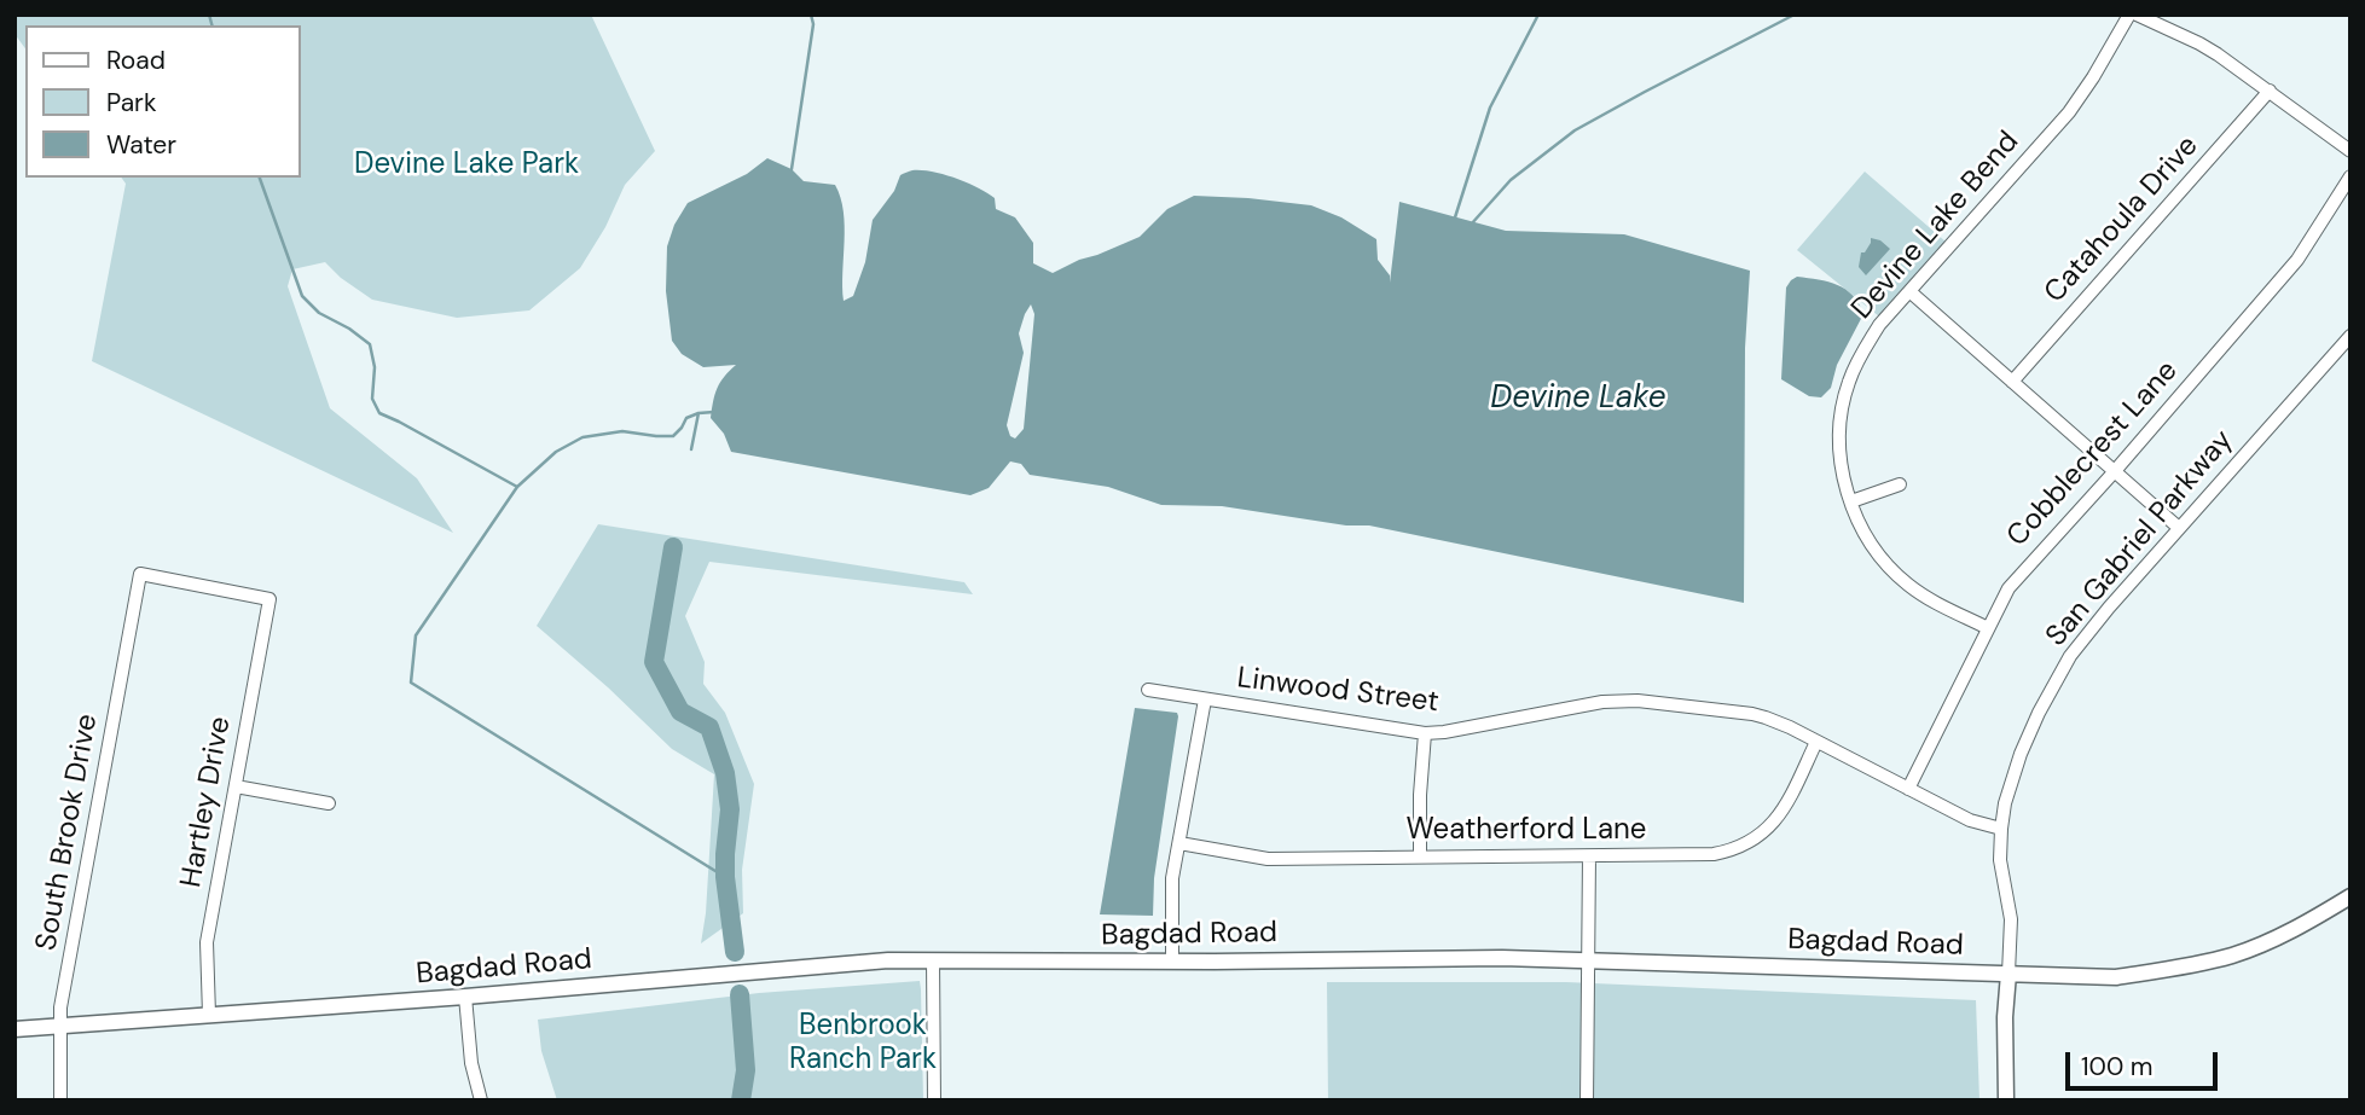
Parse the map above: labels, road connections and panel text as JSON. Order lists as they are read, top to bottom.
{
  "streets": {
    "street": [
      "Catahoula Drive",
      "Devine Lake Bend",
      "Cobblecrest Lane",
      "San Gabriel Parkway",
      "Linwood Street",
      "Hartley Drive",
      "Weatherford Lane",
      "South Brook Drive",
      "Bagdad Road"
    ]
  },
  "crossings": [
    ["Devine Lake Bend", "Cobblecrest Lane"],
    ["Cobblecrest Lane", "Linwood Street"],
    ["San Gabriel Parkway", "Linwood Street"],
    ["San Gabriel Parkway", "Bagdad Road"],
    ["Linwood Street", "Weatherford Lane"],
    ["Hartley Drive", "South Brook Drive"],
    ["Hartley Drive", "Bagdad Road"],
    ["South Brook Drive", "Bagdad Road"]
  ],
  "water": ["Devine Lake"],
  "parks": ["Devine Lake Park", "Benbrook Ranch Park"],
  "legend": ["Road", "Park", "Water"],
  "scale_bar": "100 m"
}
